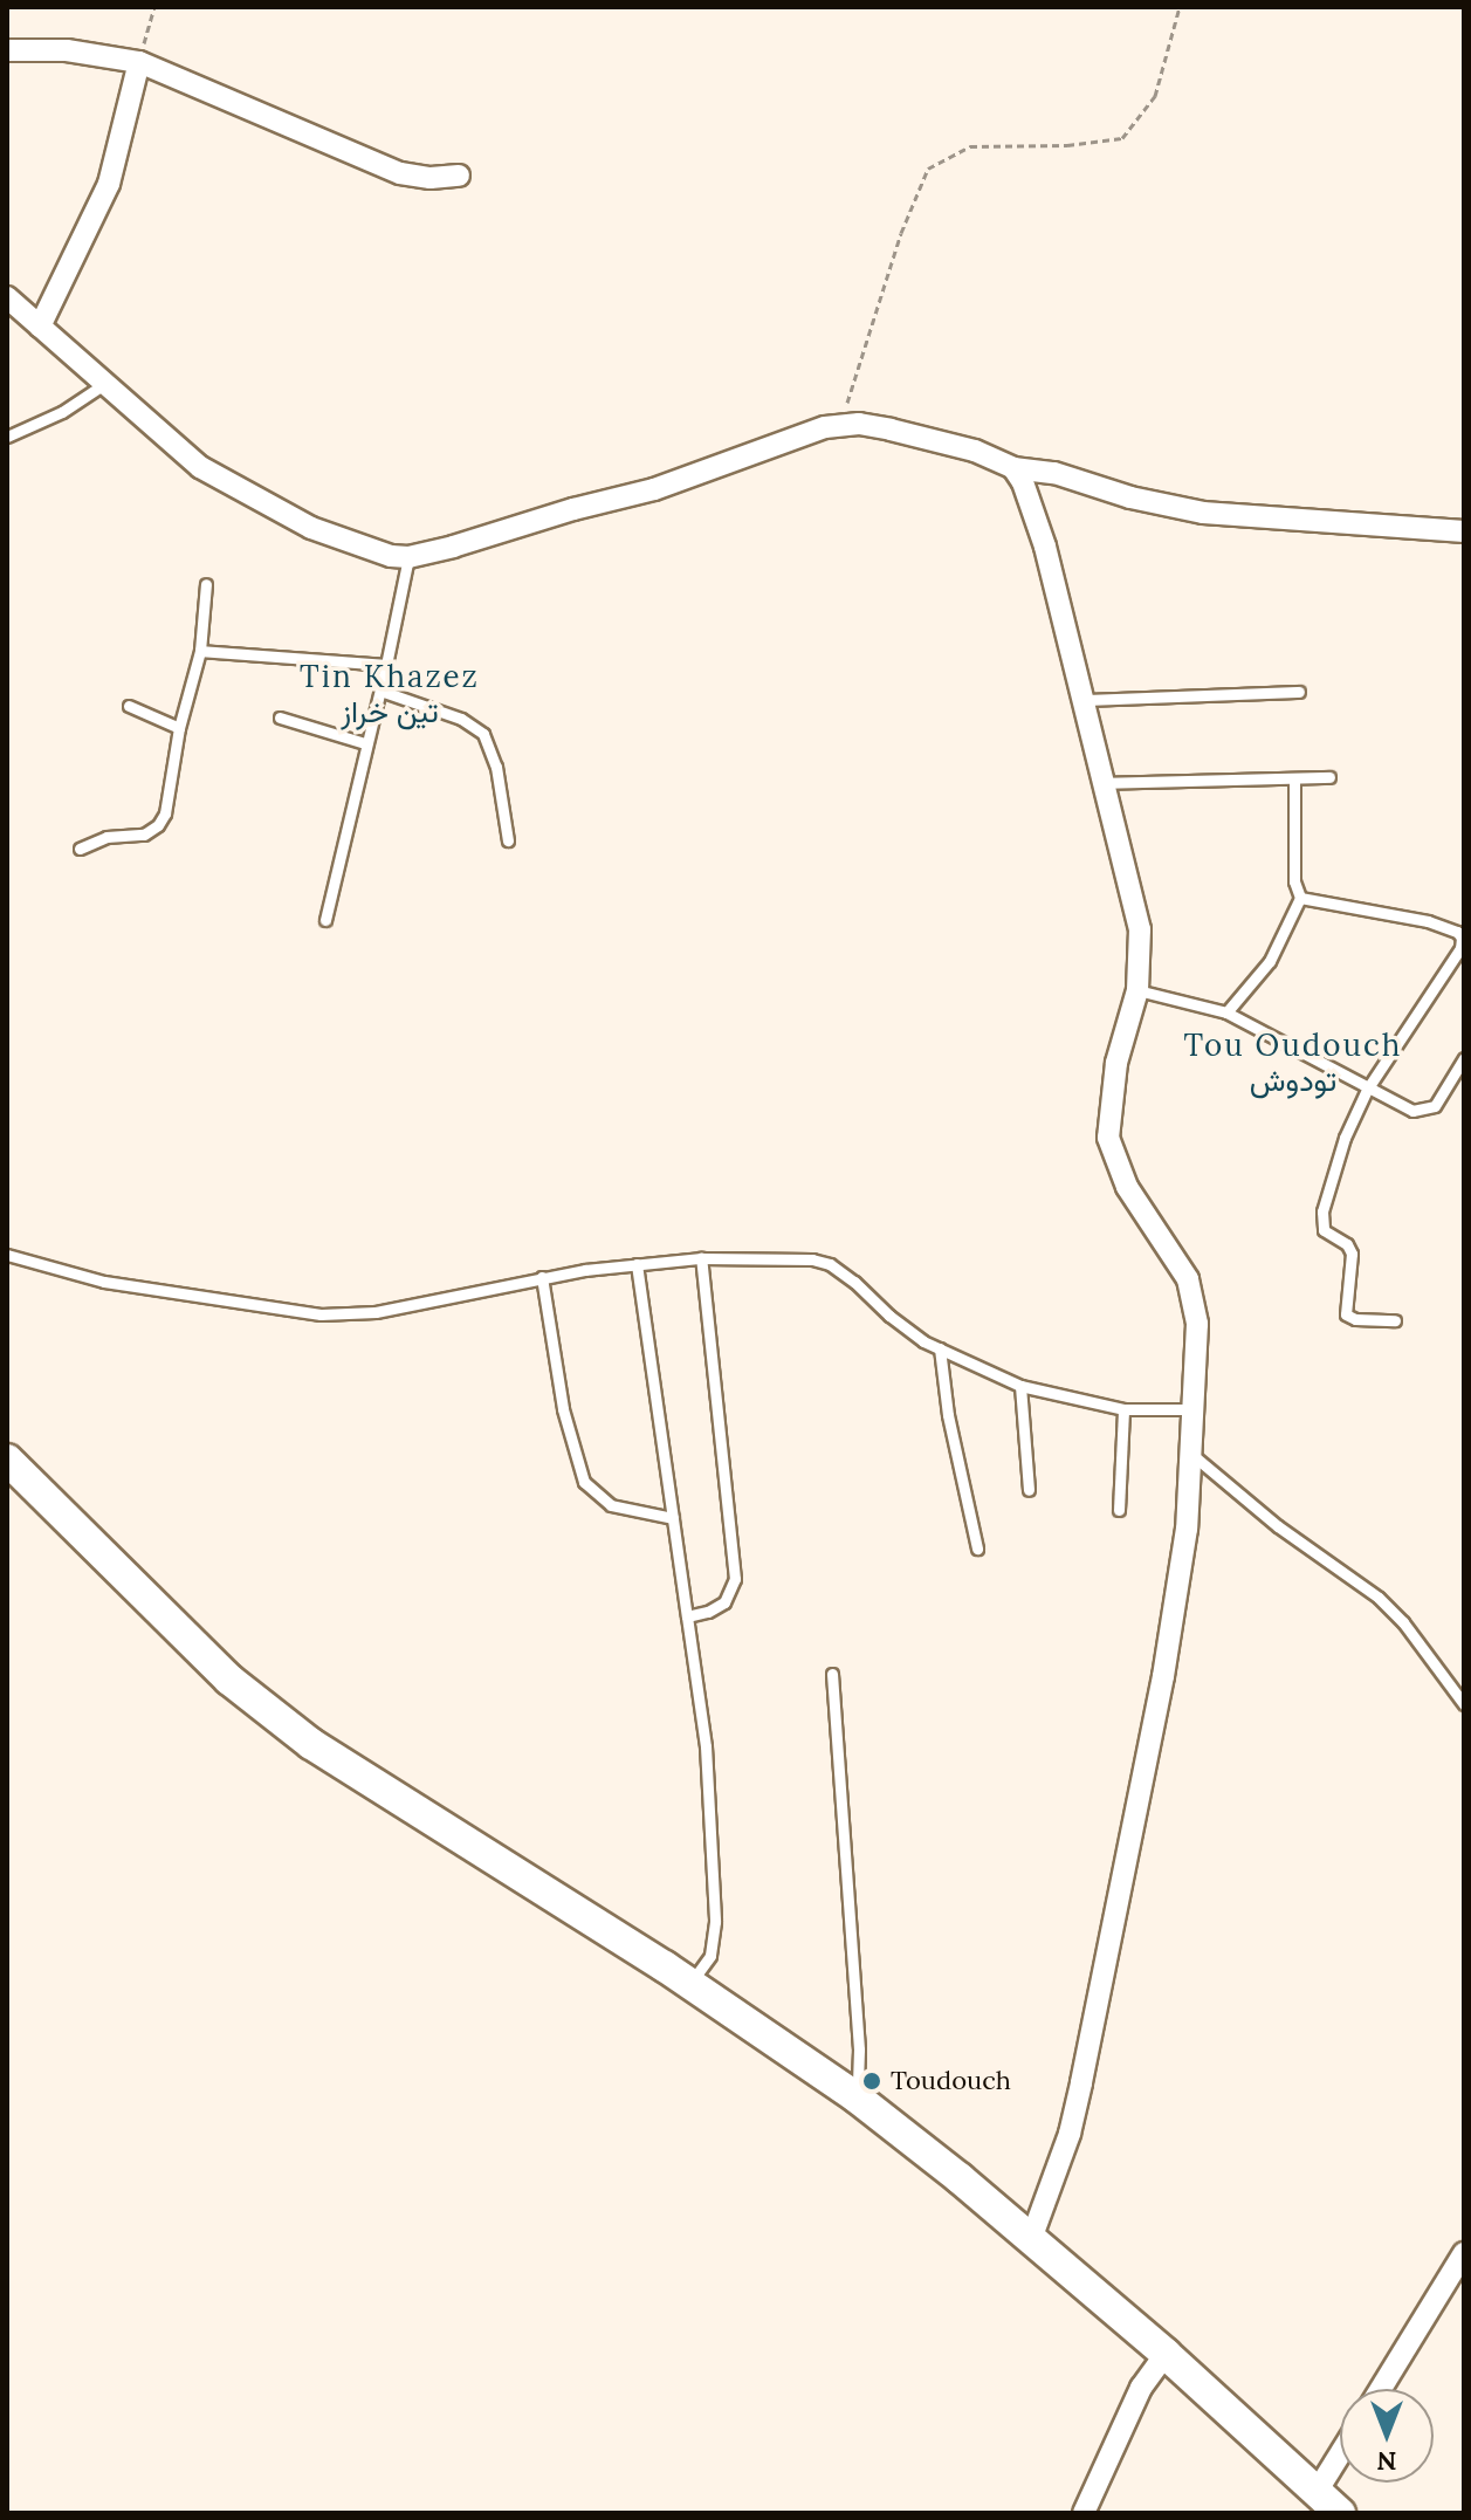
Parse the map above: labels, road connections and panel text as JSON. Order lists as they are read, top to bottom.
{
  "districts": ["Tin Khazez تين خراز", "Tou Oudouch تودوش"],
  "places": ["Toudouch"],
  "north": "bottom"
}
